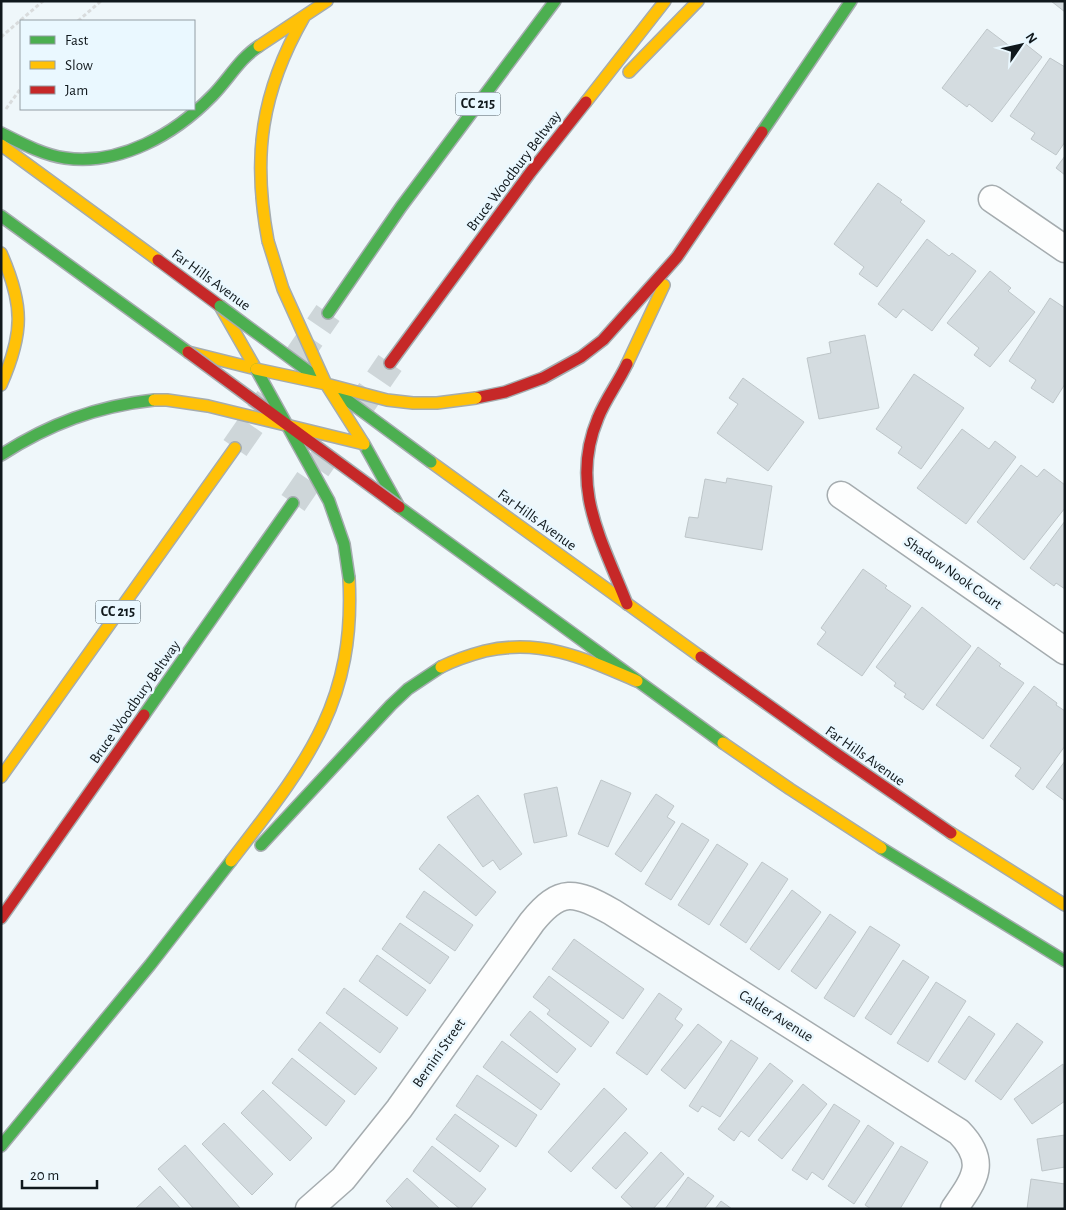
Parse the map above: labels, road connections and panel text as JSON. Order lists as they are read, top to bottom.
{
  "streets": {
    "main road": ["CC 215", "Bruce Woodbury Beltway", "Far Hills Avenue"],
    "street": ["Shadow Nook Court", "Calder Avenue", "Bernini Street"]
  },
  "crossings": [
    ["Calder Avenue", "Bernini Street"]
  ],
  "legend": ["Fast", "Slow", "Jam"],
  "scale_bar": "20 m",
  "north": "top right"
}
